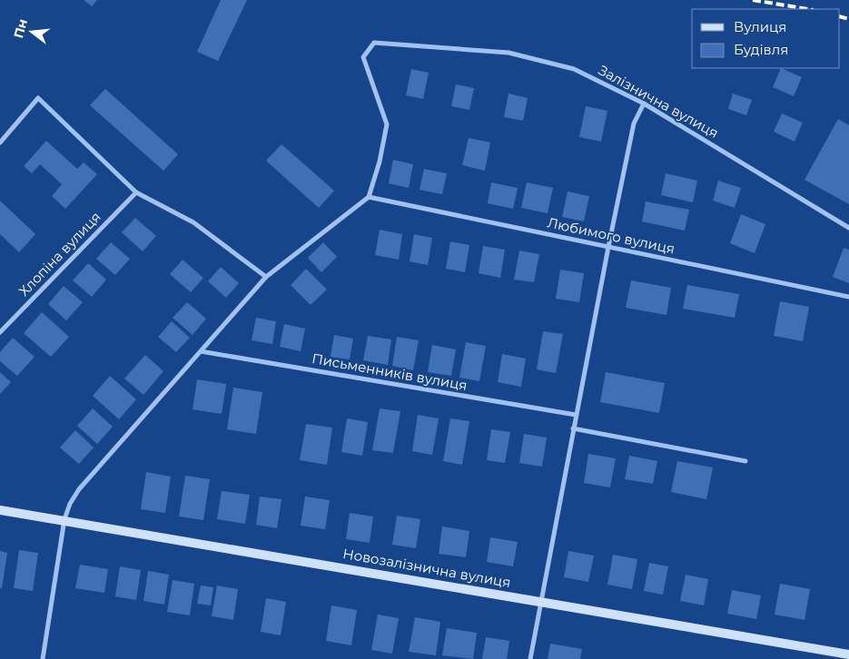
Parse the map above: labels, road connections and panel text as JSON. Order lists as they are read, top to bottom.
{
  "streets": {
    "main road": ["Новозалізнична вулиця"],
    "street": [
      "Залізнична вулиця",
      "Любимого вулиця",
      "Хлопіна вулиця",
      "Письменників вулиця"
    ]
  },
  "crossings": [
    ["Залізнична вулиця", "Любимого вулиця"]
  ],
  "legend": ["Вулиця", "Будівля"],
  "north": "left"
}
